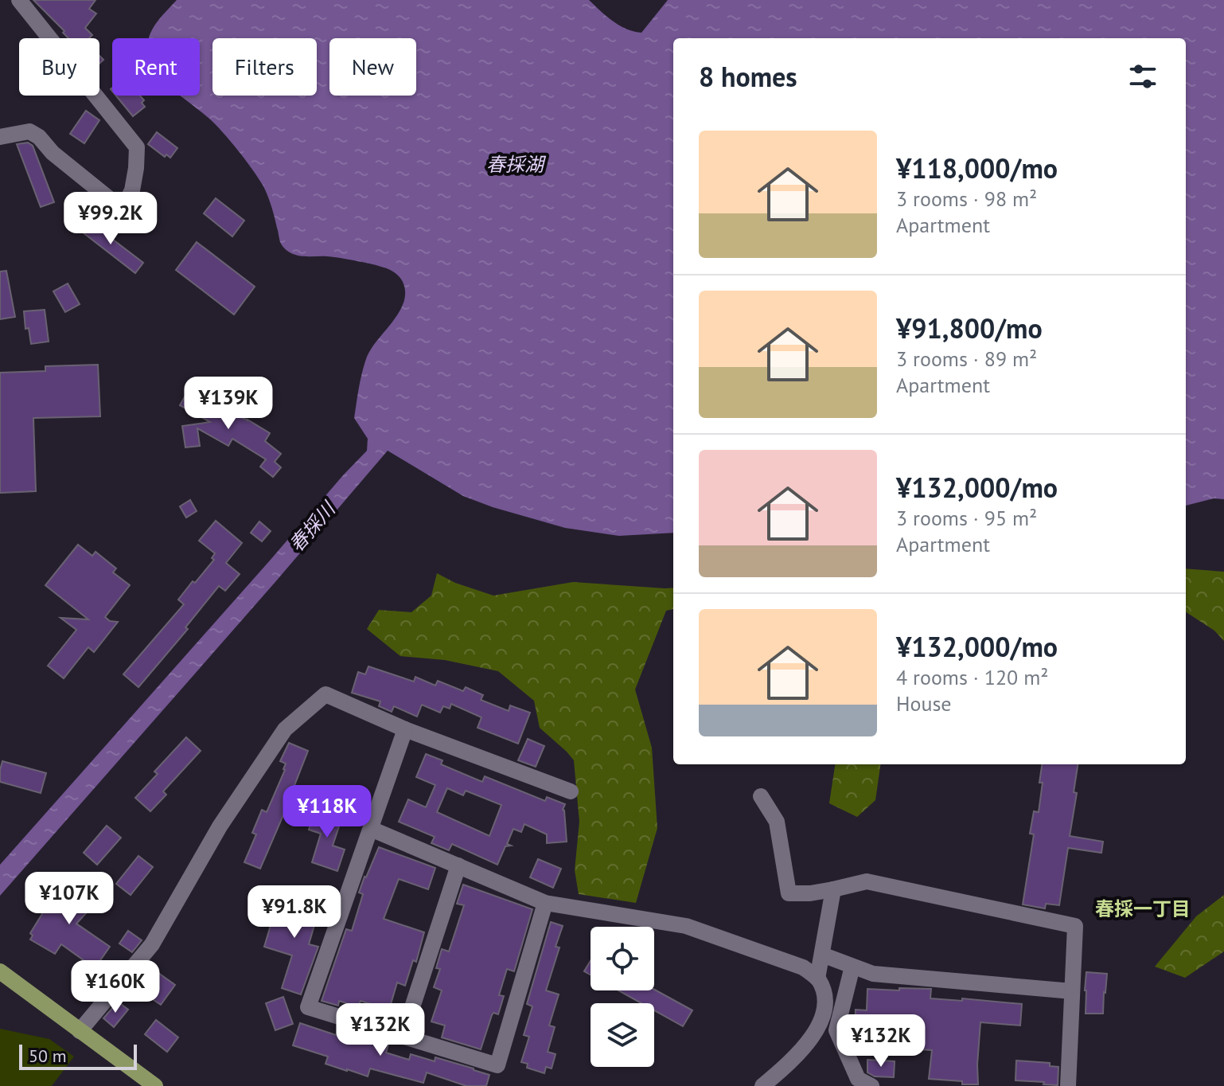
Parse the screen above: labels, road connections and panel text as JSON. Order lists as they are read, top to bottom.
{
  "districts": ["春採一丁目"],
  "water": ["春採湖", "春採川"],
  "scale_bar": "50 m",
  "page": {
    "chip": [
      "Buy",
      "Rent",
      "Filters",
      "New"
    ],
    "heading": "8 homes",
    "list": [
      {
        "name": "¥118,000/mo",
        "note": "3 rooms · 98 m² · Apartment"
      },
      {
        "name": "¥91,800/mo",
        "note": "3 rooms · 89 m² · Apartment"
      },
      {
        "name": "¥132,000/mo",
        "note": "3 rooms · 95 m² · Apartment"
      },
      {
        "name": "¥132,000/mo",
        "note": "4 rooms · 120 m² · House"
      }
    ],
    "price": [
      "¥99.2K",
      "¥139K",
      "¥118K",
      "¥107K",
      "¥91.8K",
      "¥160K",
      "¥132K",
      "¥132K"
    ],
    "scale": "50 m"
  }
}
